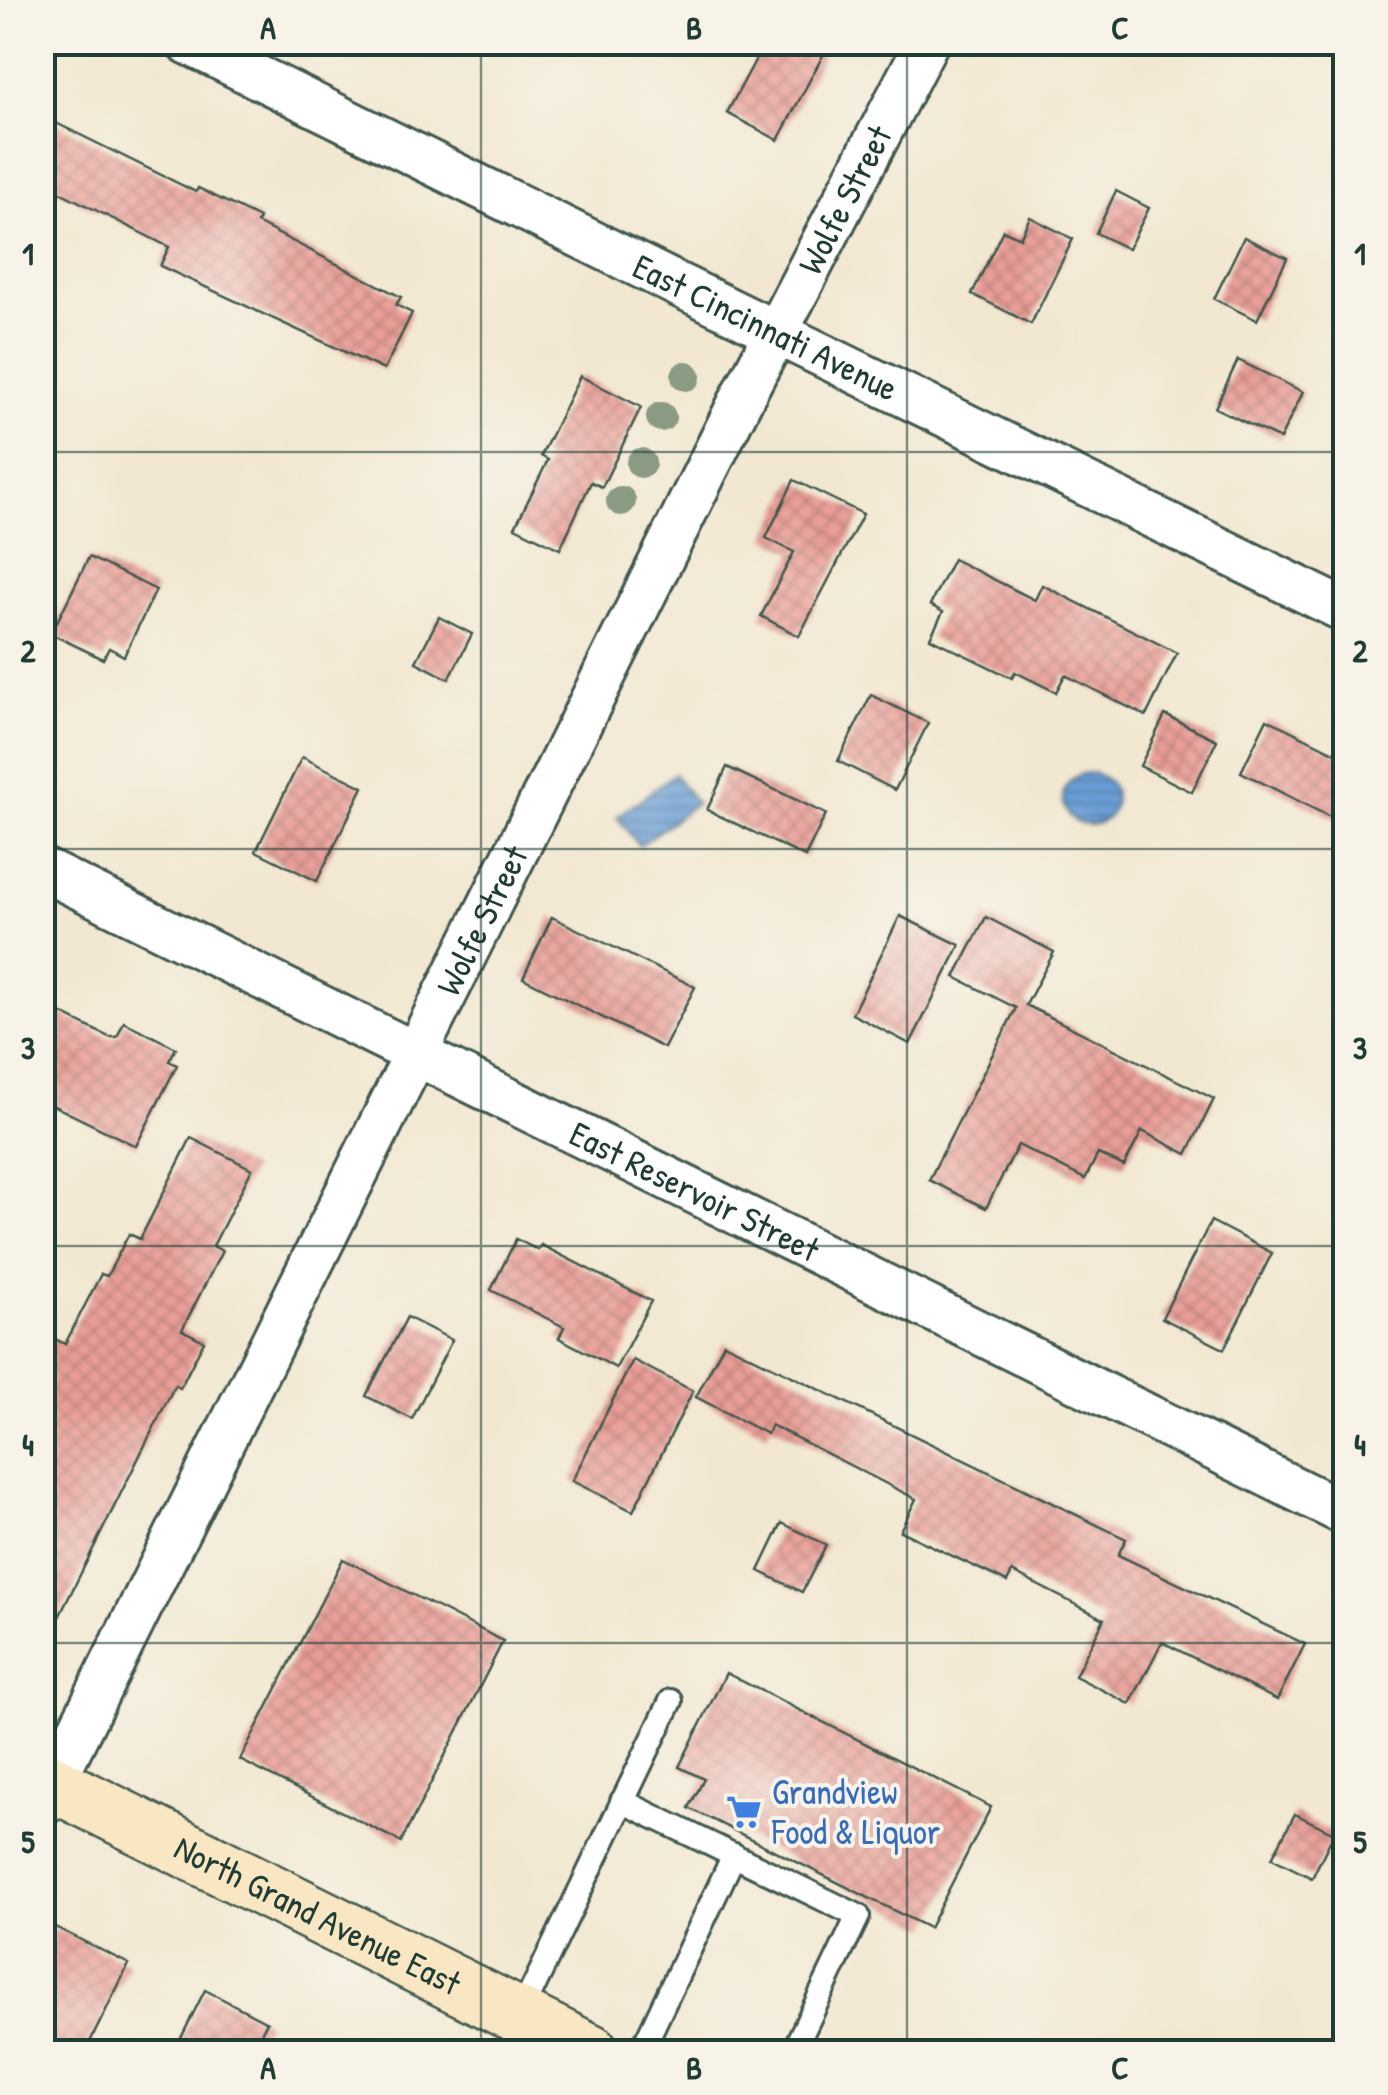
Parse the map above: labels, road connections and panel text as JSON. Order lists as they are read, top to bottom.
{
  "streets": {
    "street": [
      "Wolfe Street",
      "East Cincinnati Avenue",
      "East Reservoir Street",
      "North Grand Avenue East"
    ]
  },
  "crossings": [
    ["Wolfe Street", "East Cincinnati Avenue"],
    ["Wolfe Street", "East Reservoir Street"],
    ["Wolfe Street", "North Grand Avenue East"]
  ],
  "places": {
    "supermarket": ["Grandview Food & Liquor"]
  },
  "grid": {
    "columns": ["A", "B", "C"],
    "rows": [
      "1",
      "2",
      "3",
      "4",
      "5"
    ]
  }
}
